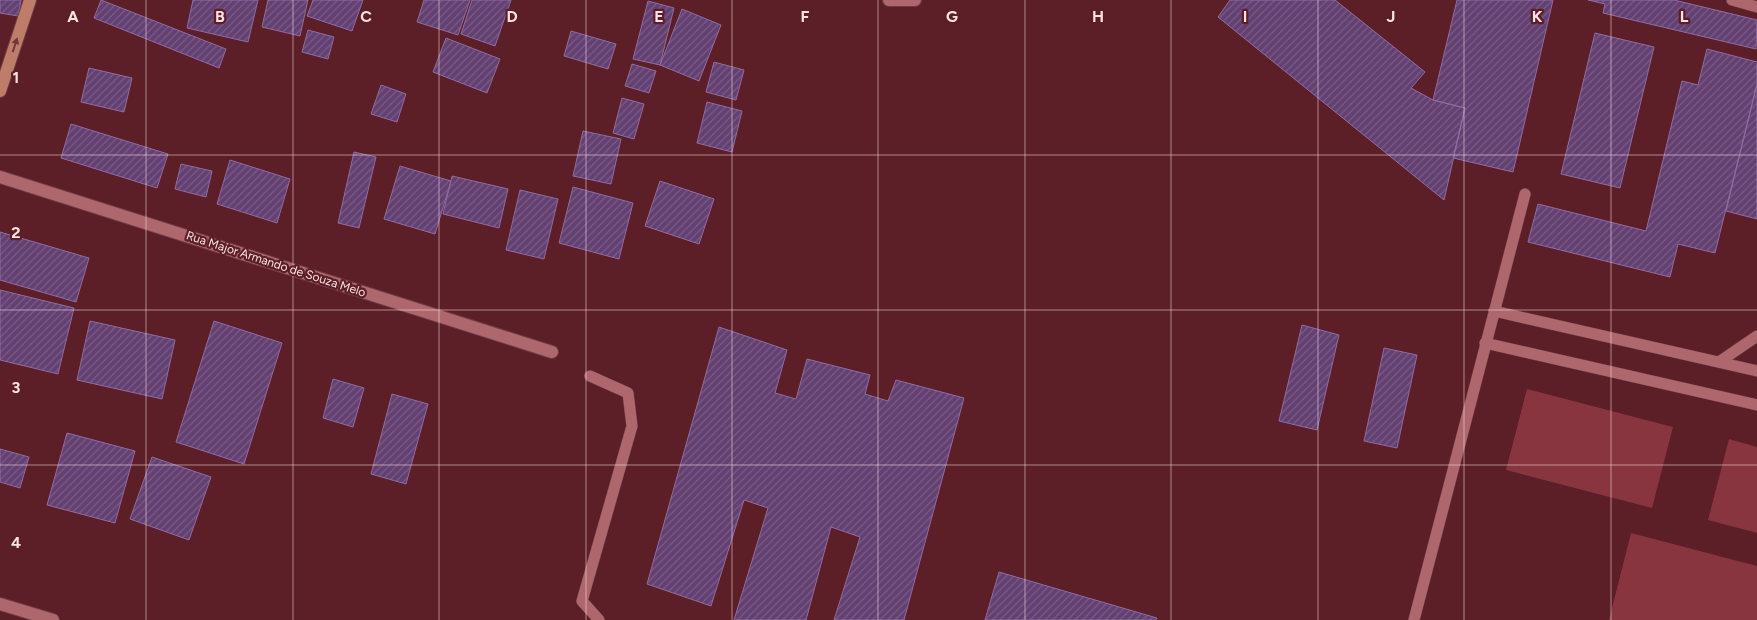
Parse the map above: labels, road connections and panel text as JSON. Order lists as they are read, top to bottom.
{
  "streets": {
    "street": ["Rua Major Armando de Souza Melo"]
  },
  "grid": {
    "columns": [
      "A",
      "B",
      "C",
      "D",
      "E",
      "F",
      "G",
      "H",
      "I",
      "J",
      "K",
      "L"
    ],
    "rows": [
      "1",
      "2",
      "3",
      "4"
    ]
  }
}
